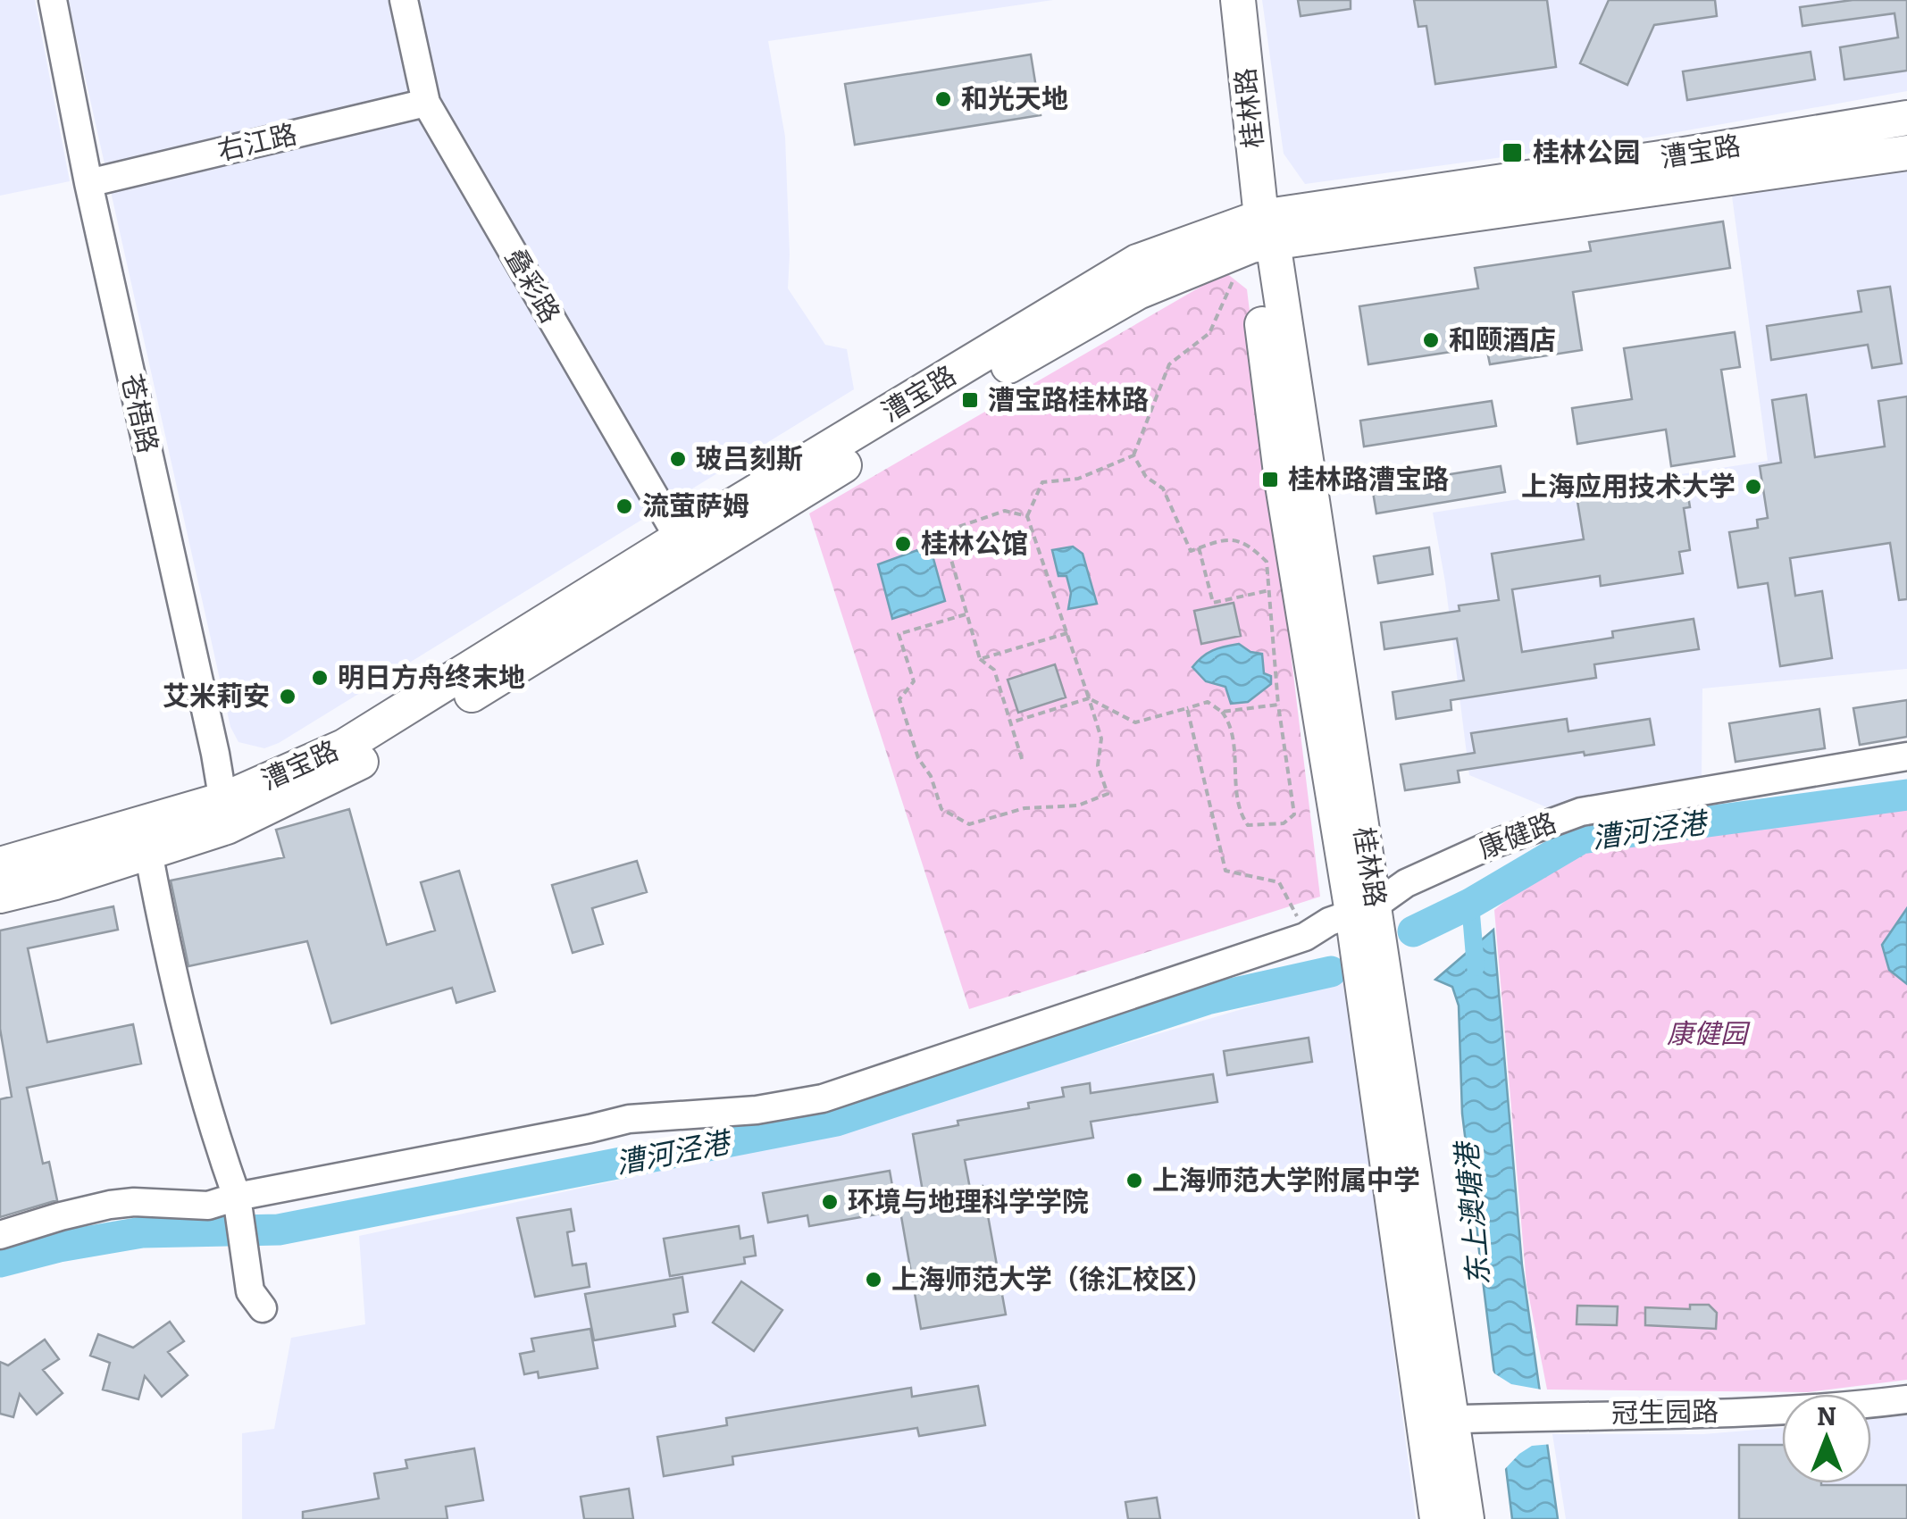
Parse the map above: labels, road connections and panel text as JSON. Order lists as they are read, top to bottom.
{
  "streets": {
    "main road": ["桂林路", "漕宝路"],
    "street": [
      "右江路",
      "叠彩路",
      "苍梧路",
      "康健路",
      "冠生园路"
    ]
  },
  "crossings": [
    ["桂林路", "漕宝路"],
    ["桂林路", "康健路"],
    ["桂林路", "冠生园路"],
    ["右江路", "叠彩路"],
    ["右江路", "苍梧路"],
    ["漕宝路", "叠彩路"],
    ["漕宝路", "苍梧路"]
  ],
  "water": ["漕河泾港", "东上澳塘港"],
  "parks": ["康健园"],
  "places": {
    "other": [
      "和光天地",
      "和颐酒店",
      "玻吕刻斯",
      "上海应用技术大学",
      "流萤萨姆",
      "桂林公馆",
      "明日方舟终末地",
      "艾米莉安",
      "上海师范大学附属中学",
      "环境与地理科学学院",
      "上海师范大学（徐汇校区）"
    ],
    "transit": ["桂林公园", "漕宝路桂林路", "桂林路漕宝路"]
  },
  "north": "top"
}
